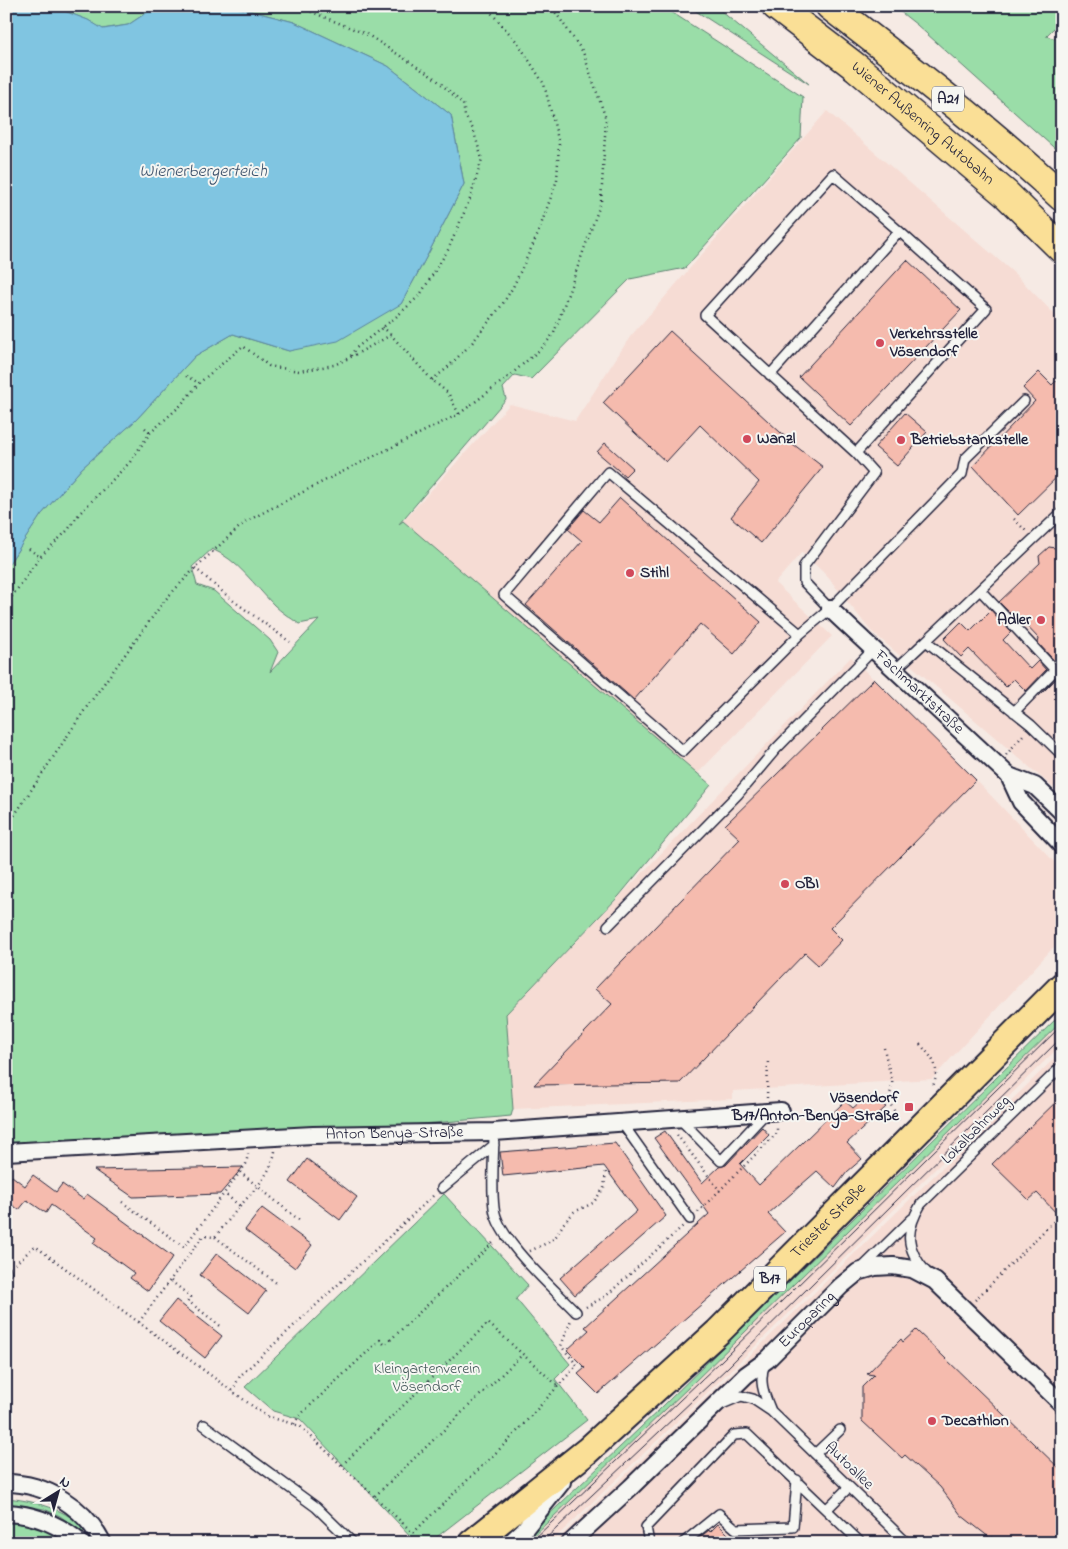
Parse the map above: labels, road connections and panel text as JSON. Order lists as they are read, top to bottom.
{
  "streets": {
    "highway": ["A21", "Wiener Außenring Autobahn"],
    "main road": ["Triester Straße", "B17"],
    "street": ["Fachmarktstraße", "Anton Benya-Straße", "Europaring"],
    "lane": ["Lokalbahnweg", "Autoallee"]
  },
  "crossings": [
    ["Europaring", "Autoallee"]
  ],
  "water": ["Wienerbergerteich"],
  "parks": ["Kleingartenverein Vösendorf"],
  "places": {
    "other": [
      "Verkehrsstelle Vösendorf",
      "Wanzl",
      "Betriebstankstelle",
      "Stihl",
      "Adler",
      "OBI",
      "Decathlon"
    ],
    "transit": ["Vösendorf B17/Anton-Benya-Straße"]
  },
  "north": "top right"
}
